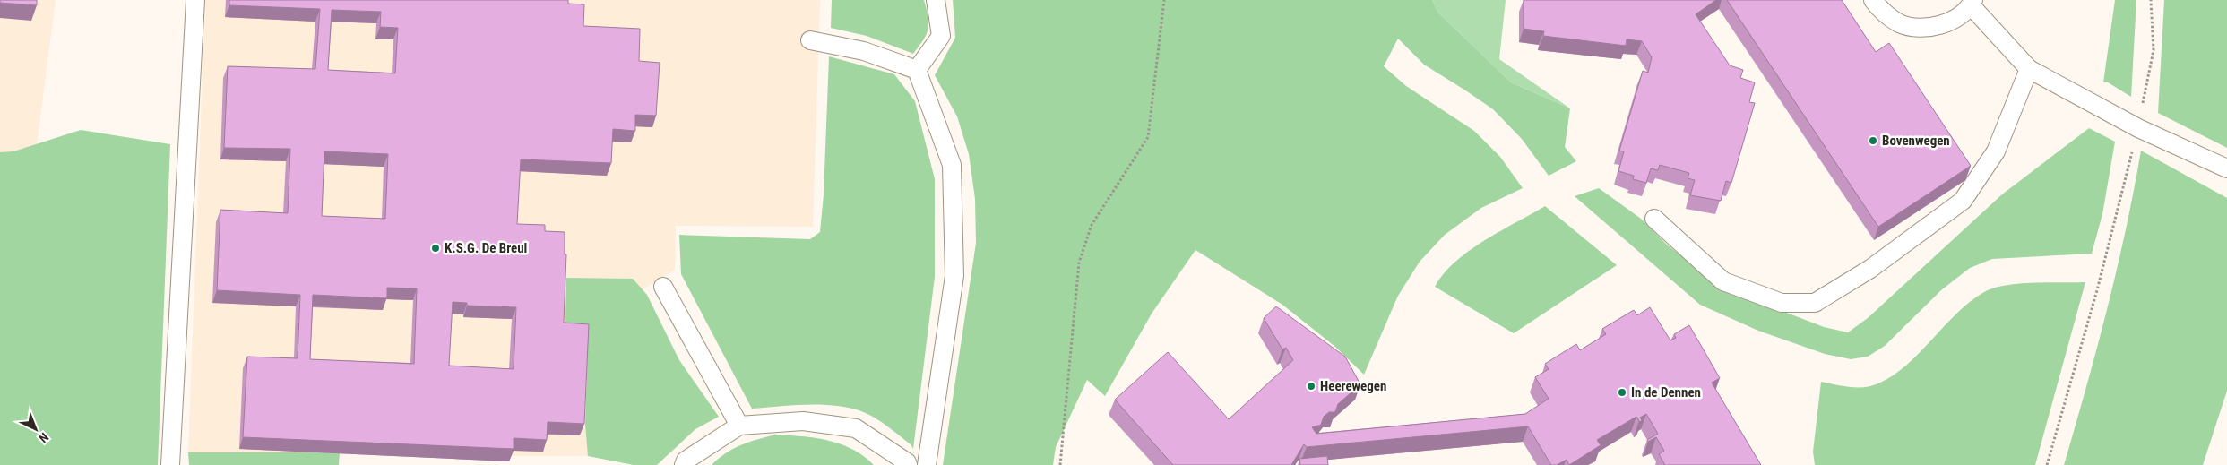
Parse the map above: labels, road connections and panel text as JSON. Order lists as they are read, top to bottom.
{
  "places": [
    "Bovenwegen",
    "K.S.G. De Breul",
    "Heerewegen",
    "In de Dennen"
  ],
  "north": "bottom right"
}
